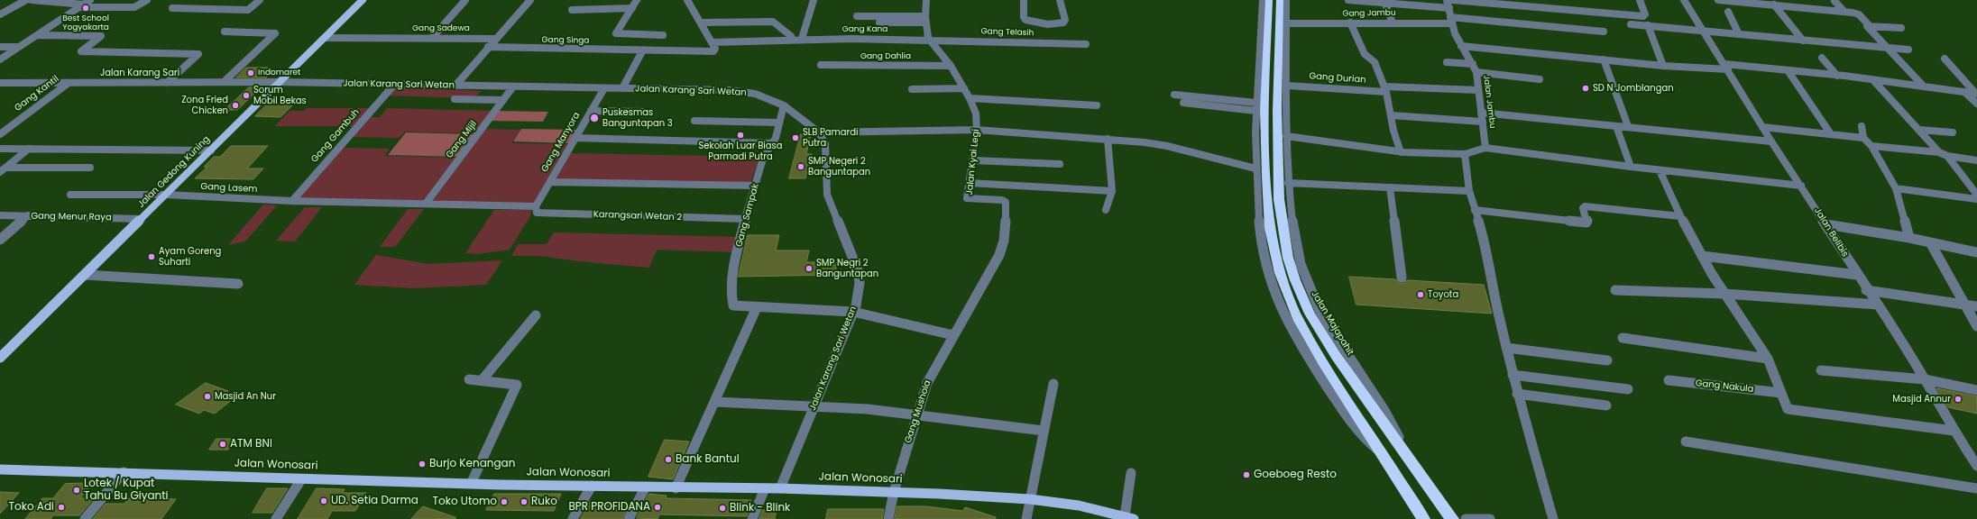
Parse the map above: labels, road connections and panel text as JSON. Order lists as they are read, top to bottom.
{
  "streets": {
    "highway": ["Jalan Majapahit"],
    "main road": ["Jalan Gedong Kuning", "Jalan Wonosari"],
    "street": [
      "Gang Jambu",
      "Gang Sadewa",
      "Gang Kana",
      "Gang Telasih",
      "Gang Singa",
      "Gang Dahlia",
      "Jalan Karang Sari",
      "Gang Durian",
      "Jalan Karang Sari Wetan",
      "Gang Kantil",
      "Jalan Jambu",
      "Gang Gambuh",
      "Gang Mijil",
      "Gang Manyora",
      "Jalan Kyai Legi",
      "Gang Lasem",
      "Gang Sampak",
      "Karangsari Wetan 2",
      "Gang Menur Raya",
      "Jalan Belibis",
      "Gang Nakula",
      "Gang Mushola"
    ]
  },
  "crossings": [
    ["Gang Jambu", "Jalan Jambu"],
    ["Gang Sadewa", "Jalan Gedong Kuning"],
    ["Gang Kana", "Gang Telasih"],
    ["Gang Kana", "Gang Singa"],
    ["Gang Kana", "Jalan Kyai Legi"],
    ["Gang Telasih", "Jalan Kyai Legi"],
    ["Gang Dahlia", "Jalan Kyai Legi"],
    ["Jalan Karang Sari", "Jalan Karang Sari Wetan"],
    ["Jalan Karang Sari", "Gang Kantil"],
    ["Jalan Karang Sari", "Jalan Gedong Kuning"],
    ["Gang Durian", "Jalan Jambu"],
    ["Jalan Karang Sari Wetan", "Gang Gambuh"],
    ["Jalan Karang Sari Wetan", "Gang Mijil"],
    ["Jalan Karang Sari Wetan", "Gang Manyora"],
    ["Jalan Karang Sari Wetan", "Jalan Gedong Kuning"],
    ["Jalan Karang Sari Wetan", "Gang Sampak"],
    ["Jalan Karang Sari Wetan", "Jalan Wonosari"],
    ["Gang Gambuh", "Gang Lasem"],
    ["Gang Mijil", "Gang Lasem"],
    ["Gang Manyora", "Gang Lasem"],
    ["Gang Manyora", "Karangsari Wetan 2"],
    ["Jalan Kyai Legi", "Gang Sampak"],
    ["Jalan Kyai Legi", "Gang Mushola"],
    ["Jalan Gedong Kuning", "Gang Lasem"],
    ["Jalan Gedong Kuning", "Gang Menur Raya"],
    ["Gang Lasem", "Karangsari Wetan 2"],
    ["Gang Sampak", "Karangsari Wetan 2"],
    ["Gang Sampak", "Gang Mushola"],
    ["Gang Mushola", "Jalan Wonosari"]
  ],
  "places": [
    "Best School Yogyakarta",
    "Indomaret",
    "SD N Jomblangan",
    "Sorum Mobil Bekas",
    "Zona Fried Chicken",
    "Puskesmas Banguntapan 3",
    "Sekolah Luar Biasa Parmadi Putra",
    "SLB Pamardi Putra",
    "SMP Negeri 2 Banguntapan",
    "Ayam Goreng Suharti",
    "SMP Negri 2 Banguntapan",
    "Toyota",
    "Masjid An Nur",
    "Masjid Annur",
    "ATM BNI",
    "Bank Bantul",
    "Burjo Kenangan",
    "Goeboeg Resto",
    "Lotek / Kupat Tahu Bu Giyanti",
    "UD. Setia Darma",
    "Toko Utomo",
    "Ruko",
    "Toko Adi",
    "BPR PROFIDANA",
    "Blink - Blink"
  ]
}
